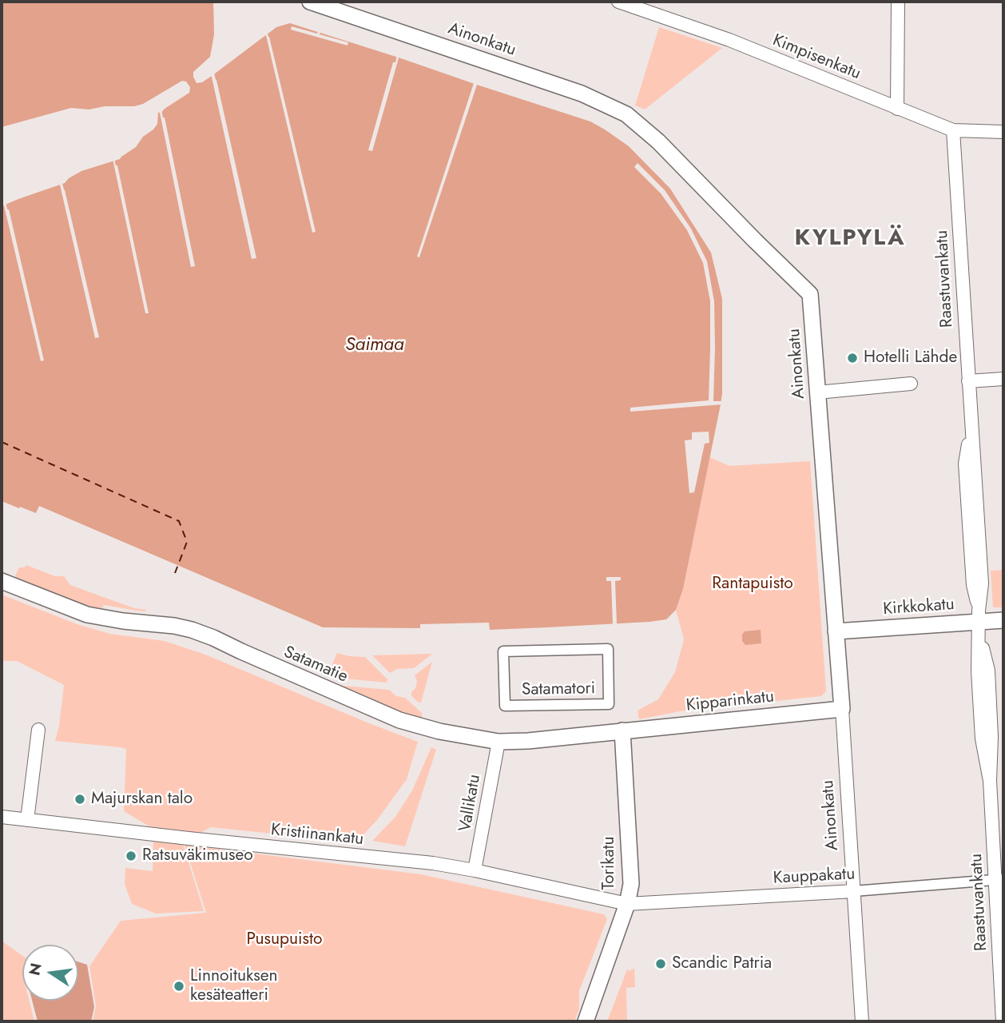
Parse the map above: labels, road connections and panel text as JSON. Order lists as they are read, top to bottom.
{
  "streets": {
    "street": [
      "Ainonkatu",
      "Kimpisenkatu",
      "Raastuvankatu",
      "Kirkkokatu",
      "Satamatie",
      "Satamatori",
      "Kipparinkatu",
      "Vallikatu",
      "Kristiinankatu",
      "Torikatu",
      "Kauppakatu"
    ]
  },
  "crossings": [
    ["Ainonkatu", "Kirkkokatu"],
    ["Ainonkatu", "Kipparinkatu"],
    ["Ainonkatu", "Kauppakatu"],
    ["Kimpisenkatu", "Raastuvankatu"],
    ["Raastuvankatu", "Kirkkokatu"],
    ["Raastuvankatu", "Kauppakatu"],
    ["Satamatie", "Kipparinkatu"],
    ["Satamatie", "Vallikatu"],
    ["Satamatie", "Torikatu"],
    ["Kipparinkatu", "Torikatu"],
    ["Vallikatu", "Kristiinankatu"],
    ["Kristiinankatu", "Torikatu"],
    ["Kristiinankatu", "Kauppakatu"],
    ["Torikatu", "Kauppakatu"]
  ],
  "districts": ["KYLPYLÄ"],
  "water": ["Saimaa"],
  "parks": ["Rantapuisto", "Pusupuisto"],
  "places": [
    "Hotelli Lähde",
    "Majurskan talo",
    "Ratsuväkimuseo",
    "Scandic Patria",
    "Linnoituksen kesäteatteri"
  ],
  "north": "left"
}
